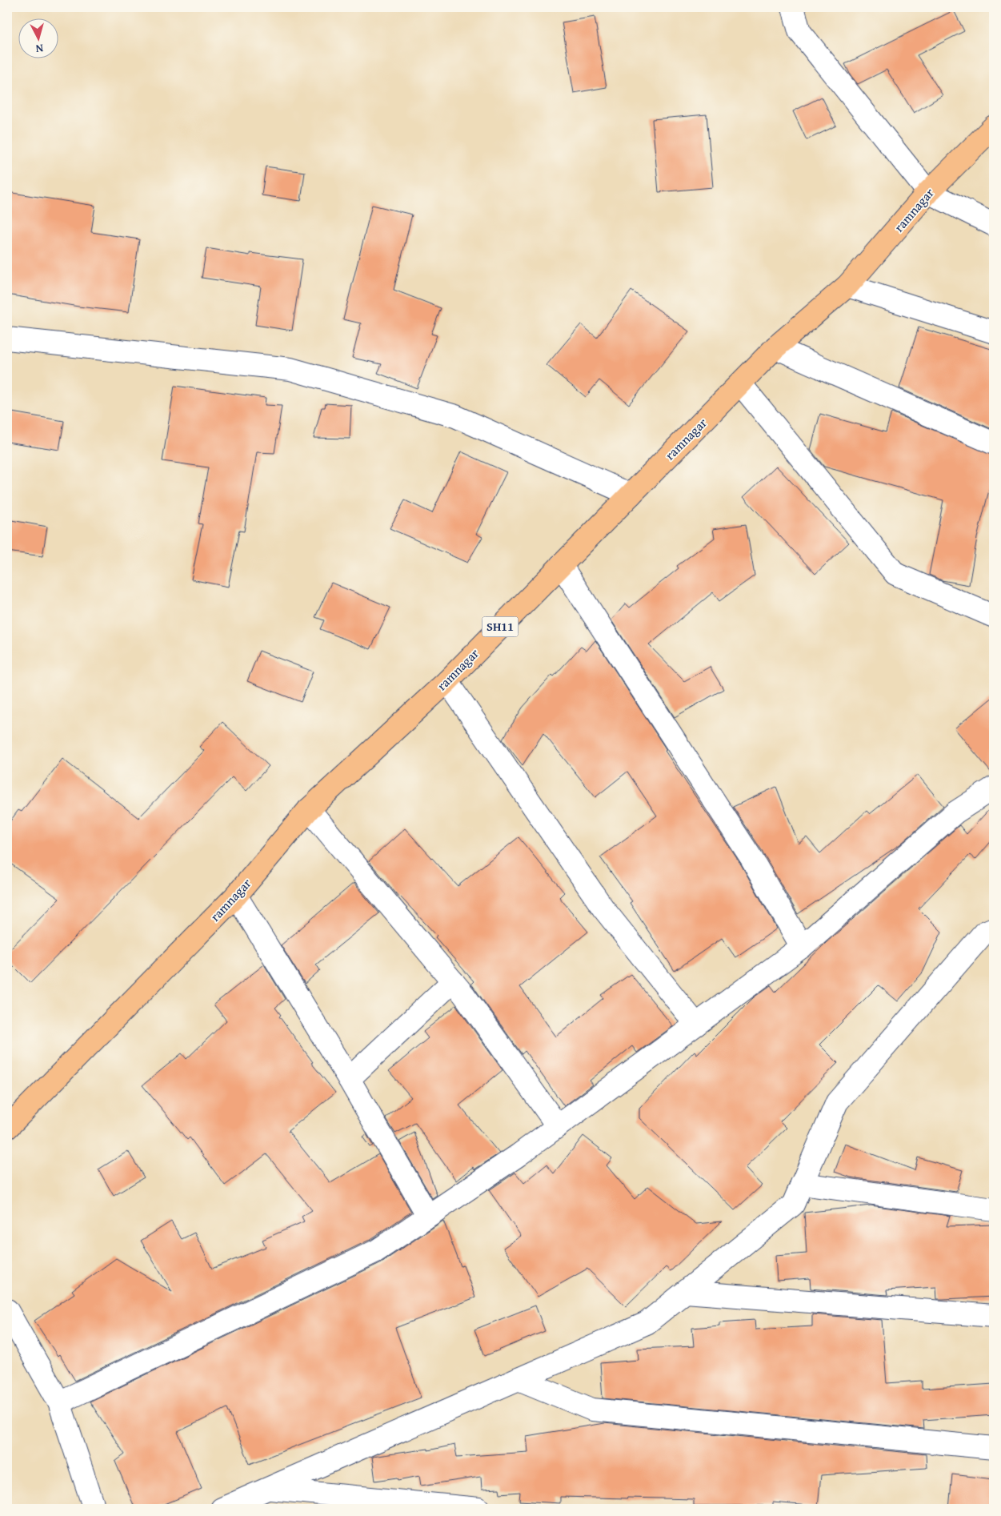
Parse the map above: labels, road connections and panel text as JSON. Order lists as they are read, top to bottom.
{
  "streets": {
    "main road": ["ramnagar", "SH11"]
  },
  "north": "bottom"
}
